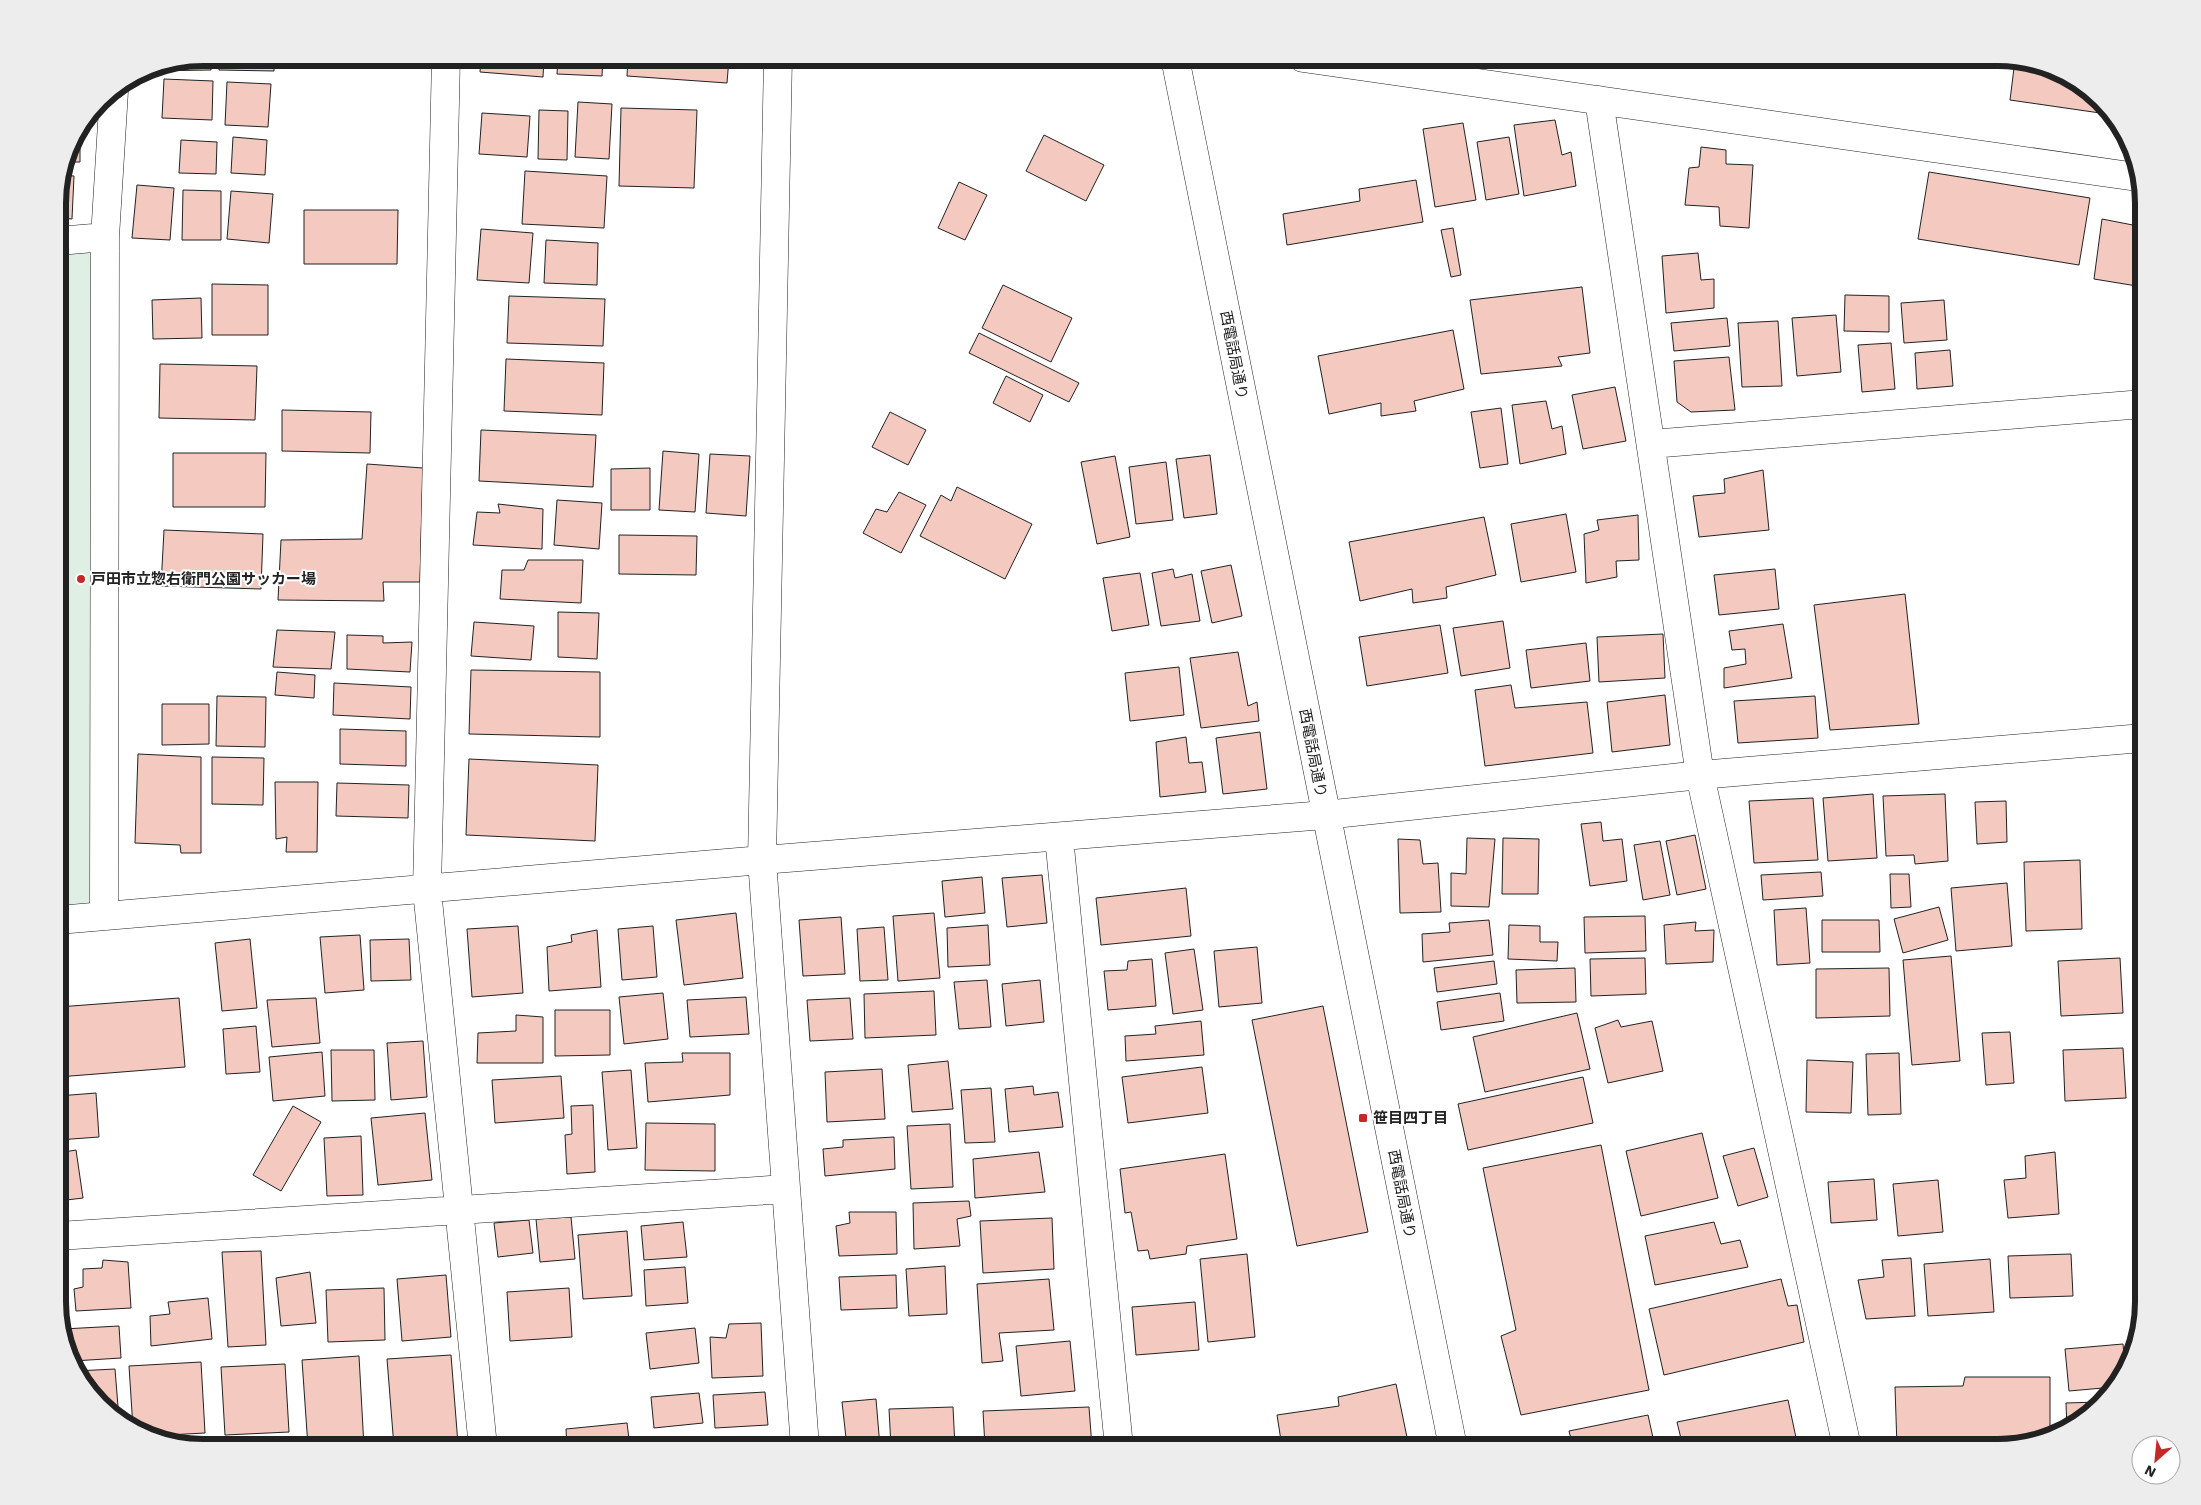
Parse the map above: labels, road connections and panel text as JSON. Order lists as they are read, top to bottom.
{
  "streets": {
    "street": ["西電話局通り"]
  },
  "places": {
    "other": ["戸田市立惣右衛門公園サッカー場"],
    "transit": ["笹目四丁目"]
  },
  "north": "bottom left"
}
